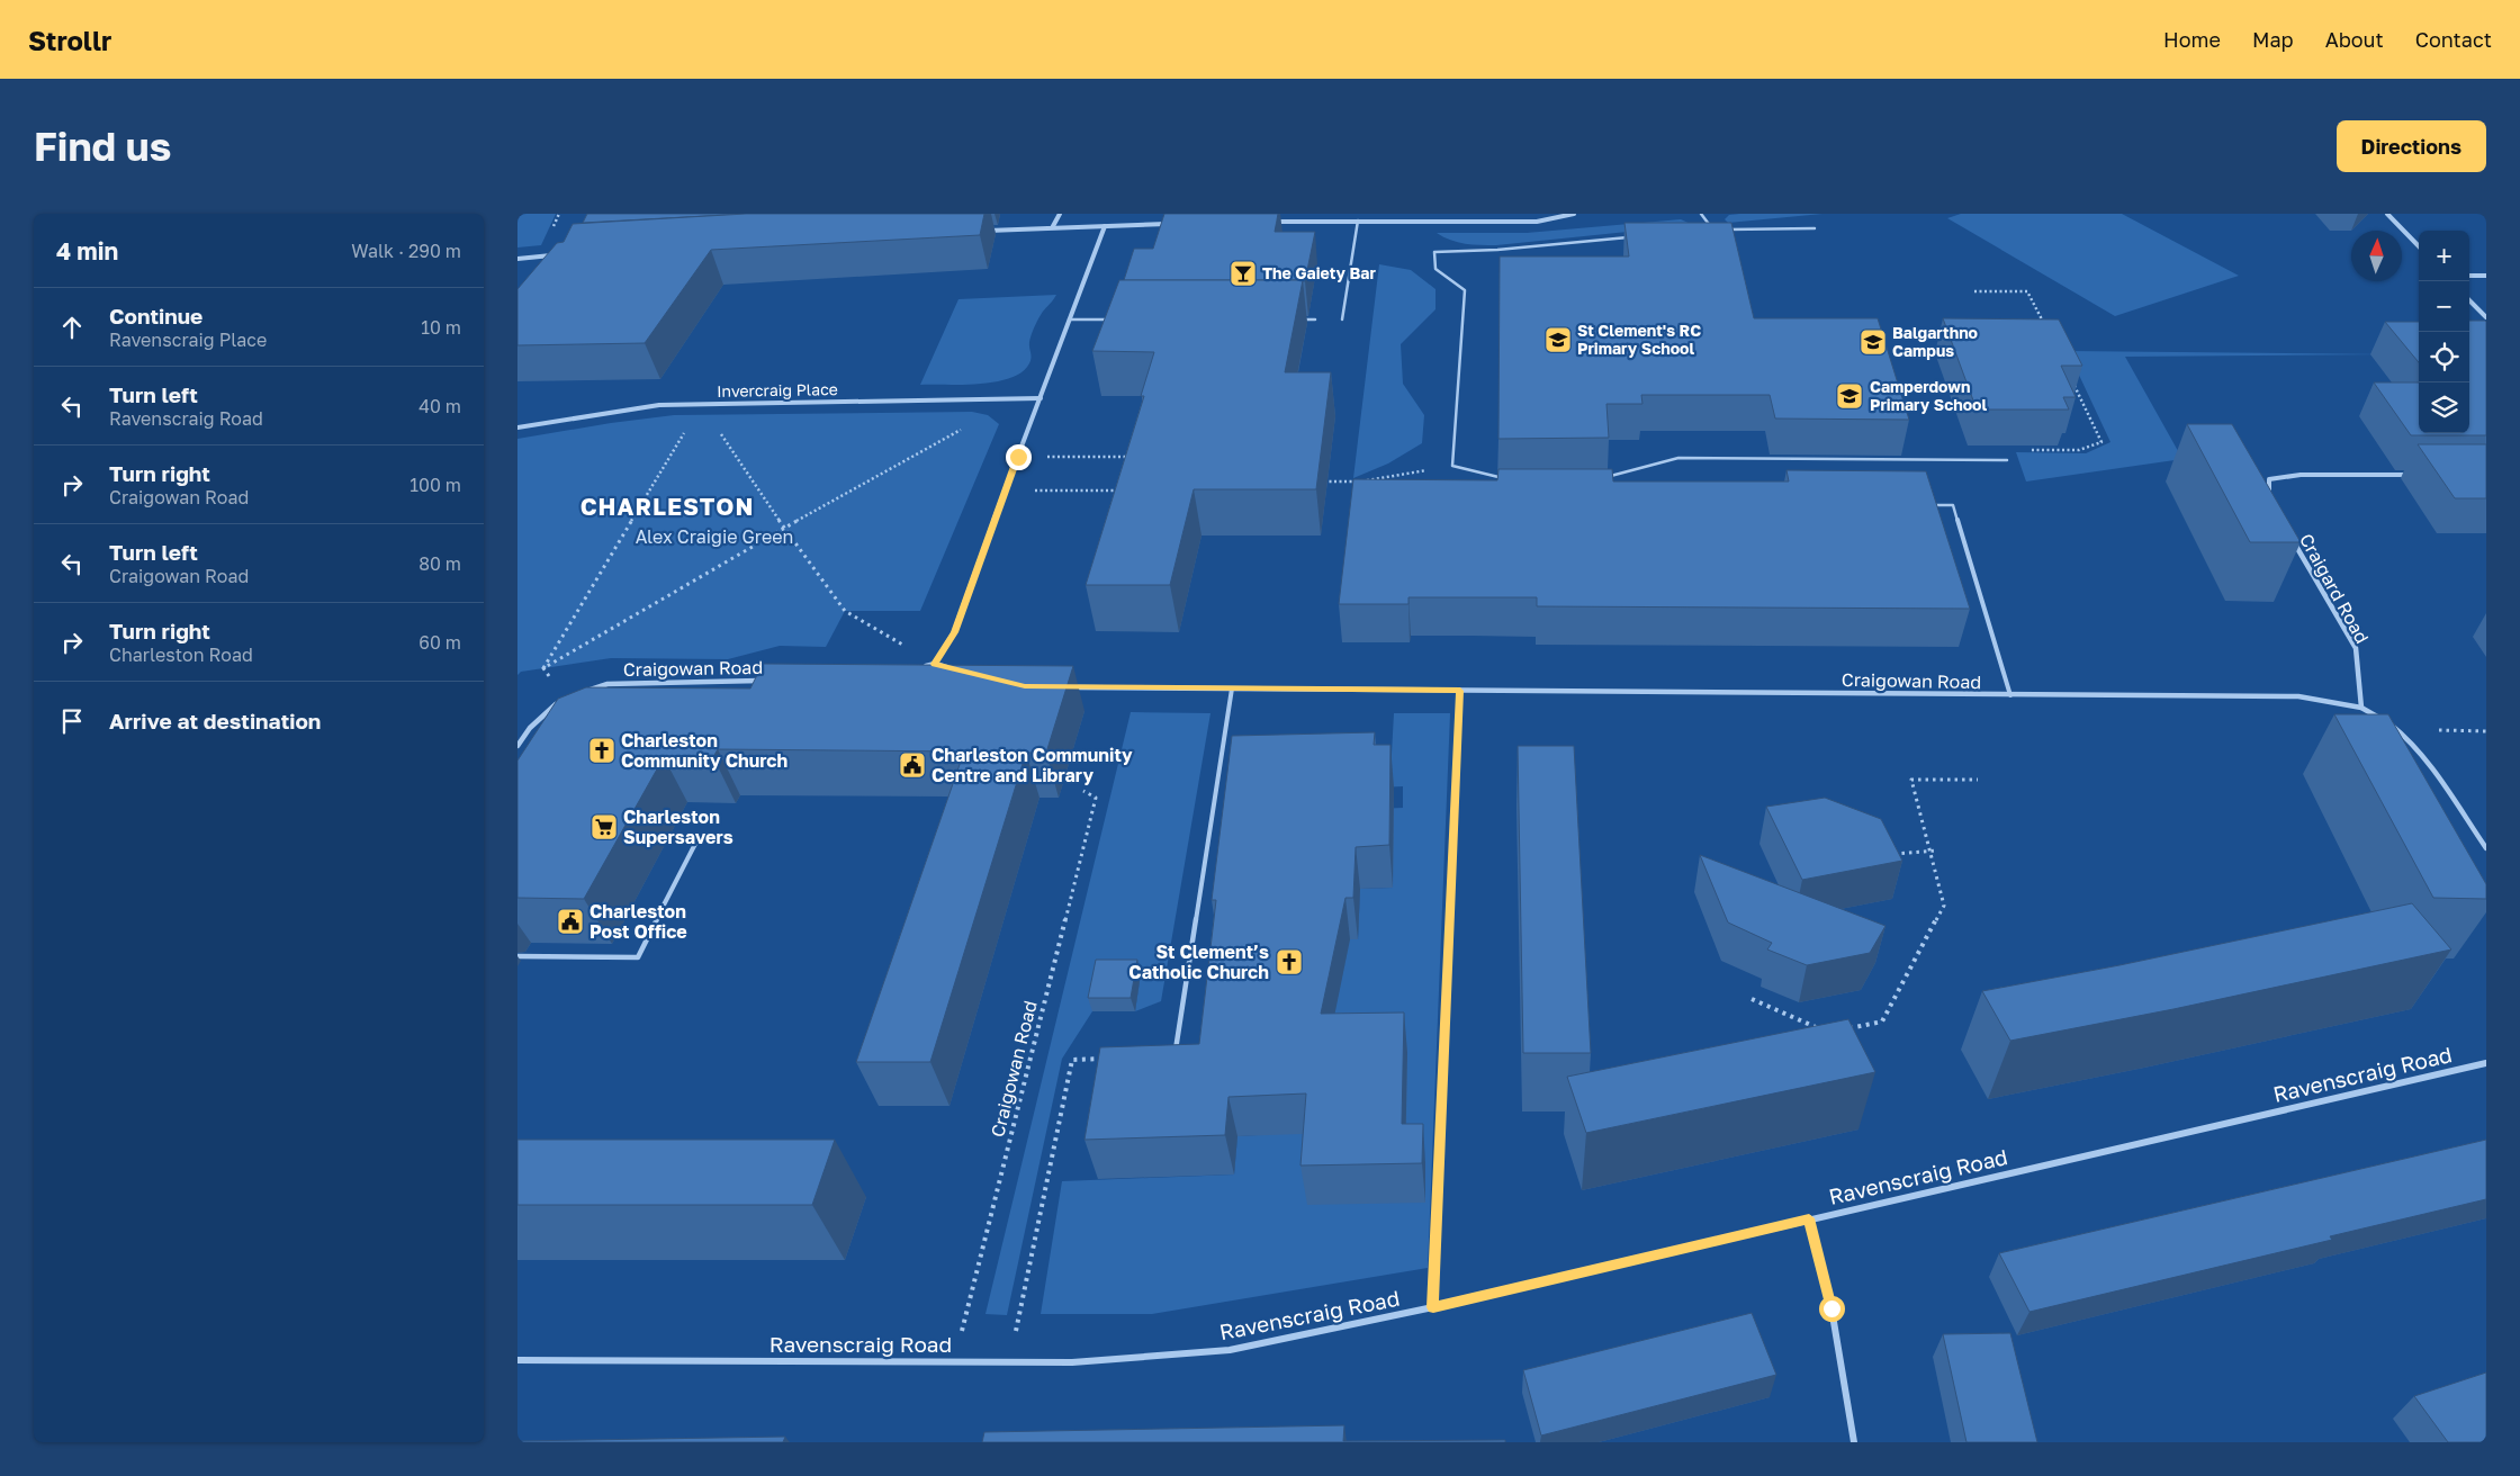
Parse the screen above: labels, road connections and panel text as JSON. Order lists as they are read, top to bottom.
{
  "streets": {
    "street": [
      "Invercraig Place",
      "Craigard Road",
      "Craigowan Road",
      "Ravenscraig Road"
    ]
  },
  "crossings": [
    ["Craigard Road", "Craigowan Road"],
    ["Craigowan Road", "Ravenscraig Road"]
  ],
  "districts": ["CHARLESTON"],
  "parks": ["Alex Craigie Green"],
  "places": {
    "bar": ["The Gaiety Bar"],
    "school or university": ["St Clement's RC Primary School", "Balgarthno Campus", "Camperdown Primary School"],
    "church": ["Charleston Community Church", "St Clement’s Catholic Church"],
    "public building": ["Charleston Community Centre and Library", "Charleston Post Office"],
    "supermarket": ["Charleston Supersavers"]
  },
  "north": "top",
  "page": {
    "header": "Strollr",
    "nav": [
      "Home",
      "Map",
      "About",
      "Contact"
    ],
    "buttons": "Directions",
    "title": "Find us",
    "heading": ["4 min", "Walk · 290 m"],
    "map_buttons": ["+", "−"],
    "list": [
      ["Continue", "Ravenscraig Place", "10 m"],
      ["Turn left", "Ravenscraig Road", "40 m"],
      ["Turn right", "Craigowan Road", "100 m"],
      ["Turn left", "Craigowan Road", "80 m"],
      ["Turn right", "Charleston Road", "60 m"],
      "Arrive at destination"
    ]
  }
}
